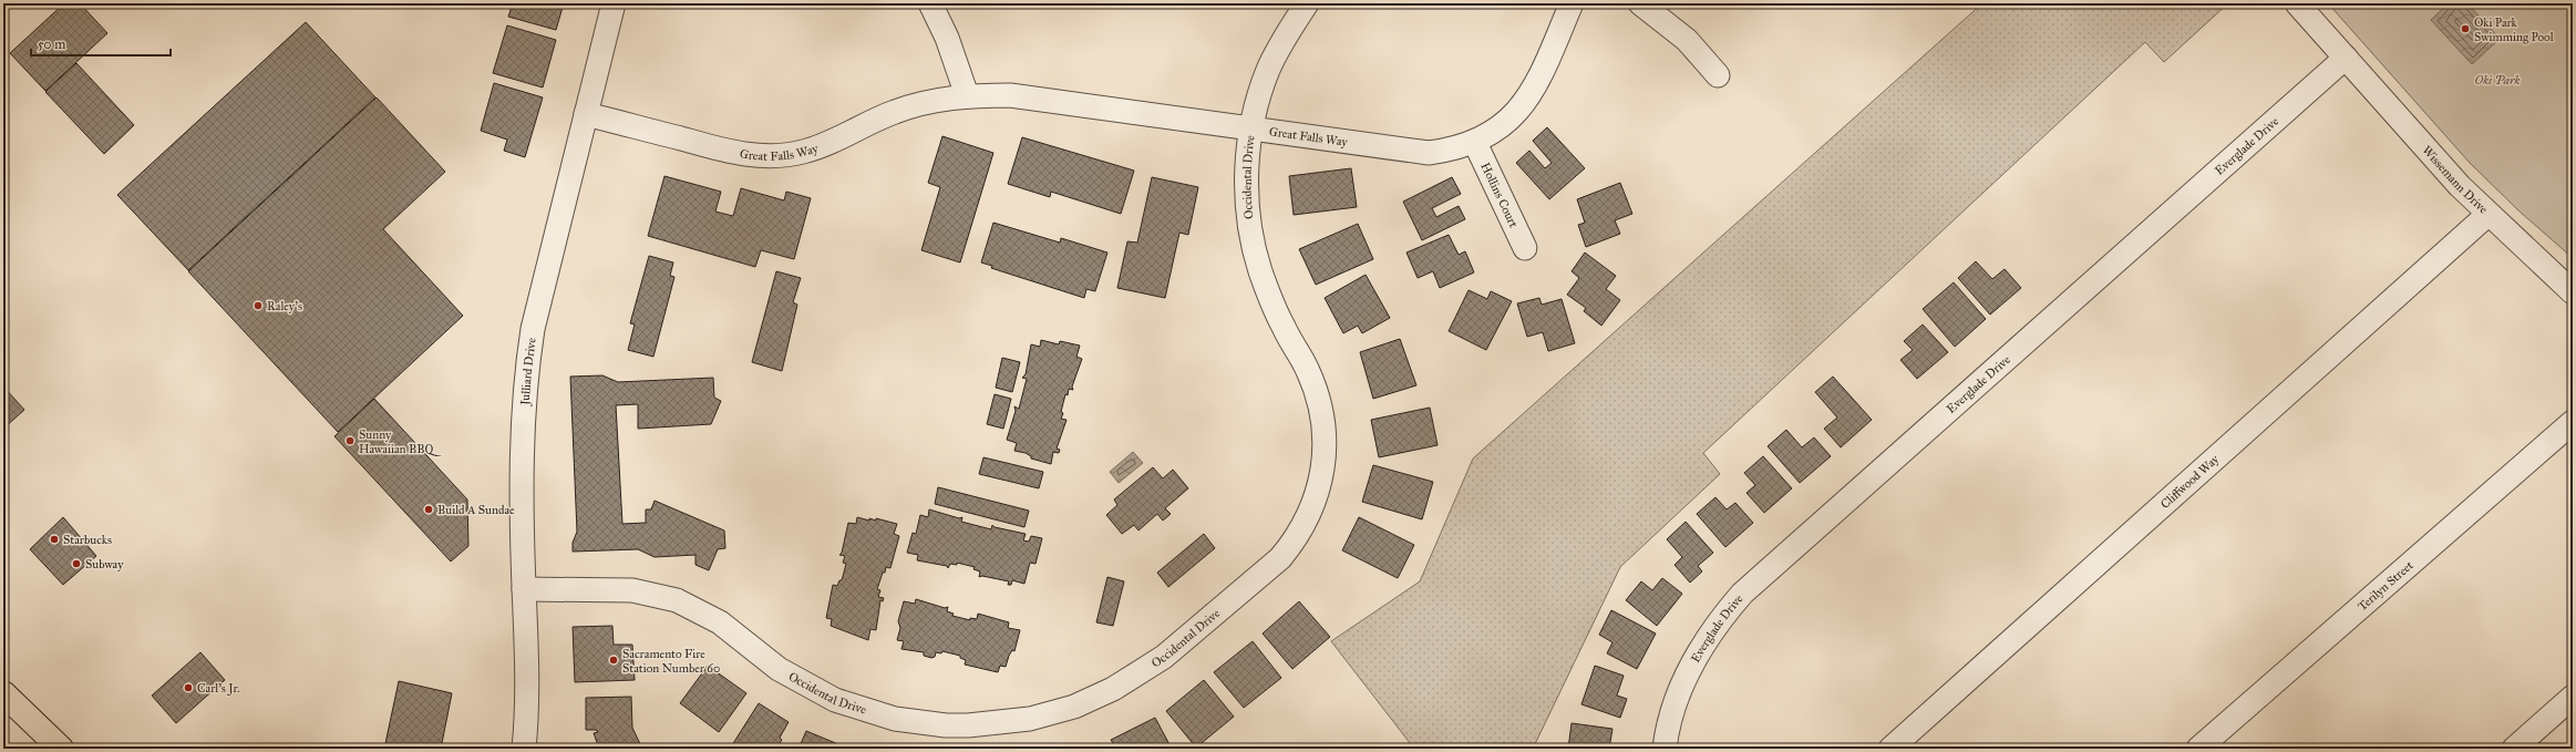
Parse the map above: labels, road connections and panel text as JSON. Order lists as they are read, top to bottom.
{
  "streets": {
    "street": [
      "Great Falls Way",
      "Everglade Drive",
      "Occidental Drive",
      "Wissemann Drive",
      "Hollins Court",
      "Julliard Drive",
      "Cliffwood Way",
      "Terilyn Street"
    ]
  },
  "crossings": [
    ["Great Falls Way", "Occidental Drive"],
    ["Great Falls Way", "Hollins Court"],
    ["Great Falls Way", "Julliard Drive"],
    ["Everglade Drive", "Wissemann Drive"],
    ["Occidental Drive", "Julliard Drive"],
    ["Wissemann Drive", "Cliffwood Way"]
  ],
  "parks": ["Oki Park"],
  "places": [
    "Oki Park Swimming Pool",
    "Raley's",
    "Sunny Hawaiian BBQ",
    "Build A Sundae",
    "Starbucks",
    "Subway",
    "Sacramento Fire Station Number 60",
    "Carl's Jr."
  ],
  "scale_bar": "50 m"
}
